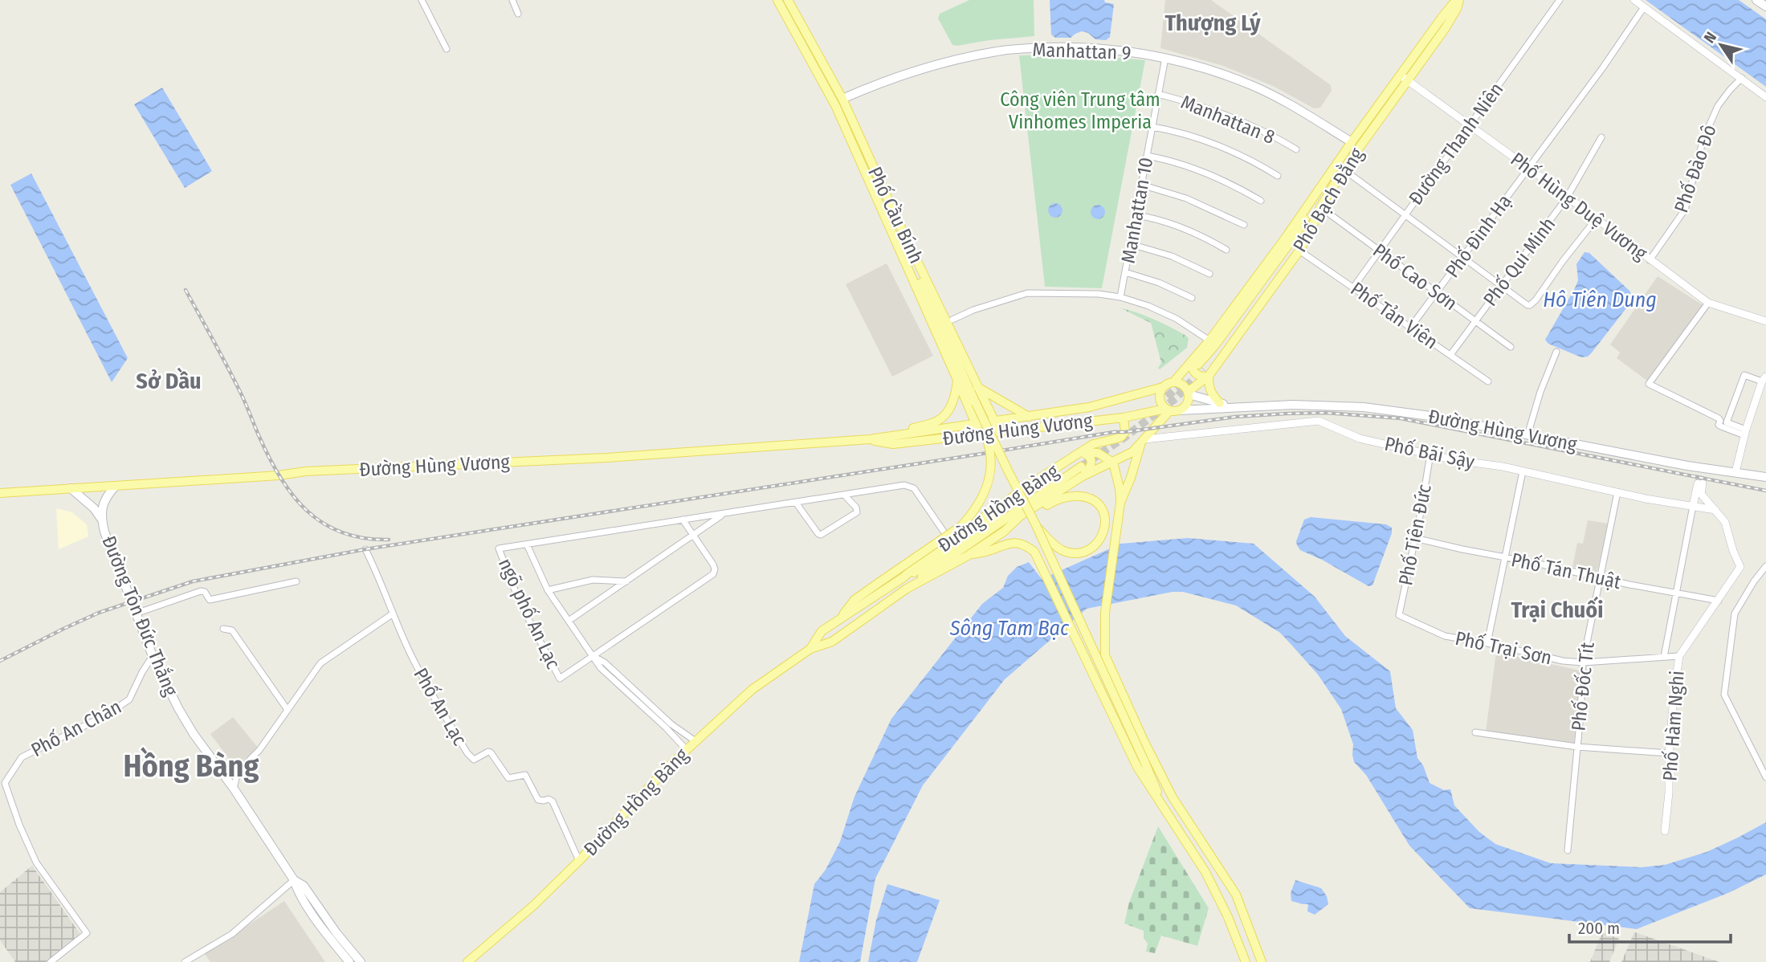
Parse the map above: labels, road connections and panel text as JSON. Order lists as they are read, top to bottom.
{
  "streets": {
    "main road": [
      "Manhattan 9",
      "Phố Bạch Đằng",
      "Phố Cầu Bính",
      "Đường Hùng Vương",
      "Đường Hồng Bàng",
      "Đường Tôn Đức Thắng"
    ],
    "street": [
      "Manhattan 8",
      "Đường Thanh Niên",
      "Phố Đào Đô",
      "Phố Hùng Duệ Vương",
      "Manhattan 10",
      "Phố Đình Hạ",
      "Phố Qui Minh",
      "Phố Cao Sơn",
      "Phố Tản Viên",
      "Phố Bãi Sậy",
      "Phố Tiên Đức",
      "Phố Tán Thuật",
      "ngõ phố An Lạc",
      "Phố Trại Sơn",
      "Phố Đốc Tít",
      "Phố An Lạc",
      "Phố Hàm Nghi",
      "Phố An Chân"
    ]
  },
  "crossings": [
    ["Manhattan 9", "Phố Bạch Đằng"],
    ["Manhattan 9", "Manhattan 10"],
    ["Manhattan 9", "Phố Cầu Bính"],
    ["Manhattan 8", "Manhattan 10"],
    ["Đường Thanh Niên", "Phố Hùng Duệ Vương"],
    ["Đường Thanh Niên", "Phố Cao Sơn"],
    ["Đường Thanh Niên", "Phố Tản Viên"],
    ["Phố Đào Đô", "Phố Hùng Duệ Vương"],
    ["Phố Bạch Đằng", "Phố Hùng Duệ Vương"],
    ["Phố Bạch Đằng", "Phố Cao Sơn"],
    ["Phố Bạch Đằng", "Phố Tản Viên"],
    ["Phố Bạch Đằng", "Đường Hùng Vương"],
    ["Phố Bạch Đằng", "Đường Hồng Bàng"],
    ["Phố Hùng Duệ Vương", "Phố Đình Hạ"],
    ["Phố Hùng Duệ Vương", "Phố Qui Minh"],
    ["Phố Cầu Bính", "Đường Hùng Vương"],
    ["Phố Đình Hạ", "Phố Cao Sơn"],
    ["Phố Đình Hạ", "Phố Tản Viên"],
    ["Phố Qui Minh", "Phố Cao Sơn"],
    ["Phố Qui Minh", "Phố Tản Viên"],
    ["Đường Hùng Vương", "Đường Hồng Bàng"],
    ["Đường Hùng Vương", "Phố Hàm Nghi"],
    ["Phố Bãi Sậy", "Đường Hồng Bàng"],
    ["Phố Bãi Sậy", "Phố Tiên Đức"],
    ["Phố Bãi Sậy", "Phố Đốc Tít"],
    ["Phố Bãi Sậy", "Phố Hàm Nghi"],
    ["Đường Hồng Bàng", "Phố An Lạc"],
    ["Phố Tiên Đức", "Phố Tán Thuật"],
    ["Phố Tiên Đức", "Phố Trại Sơn"],
    ["Phố Tán Thuật", "Phố Đốc Tít"],
    ["Phố Tán Thuật", "Phố Hàm Nghi"],
    ["Đường Tôn Đức Thắng", "Phố An Chân"],
    ["Phố Trại Sơn", "Phố Đốc Tít"],
    ["Phố Trại Sơn", "Phố Hàm Nghi"]
  ],
  "districts": [
    "Thượng Lý",
    "Sở Dầu",
    "Trại Chuối",
    "Hồng Bàng"
  ],
  "water": ["Hô Tiên Dung", "Sông Tam Bạc"],
  "parks": ["Công viên Trung tâm Vinhomes Imperia"],
  "scale_bar": "200 m",
  "north": "top left"
}
